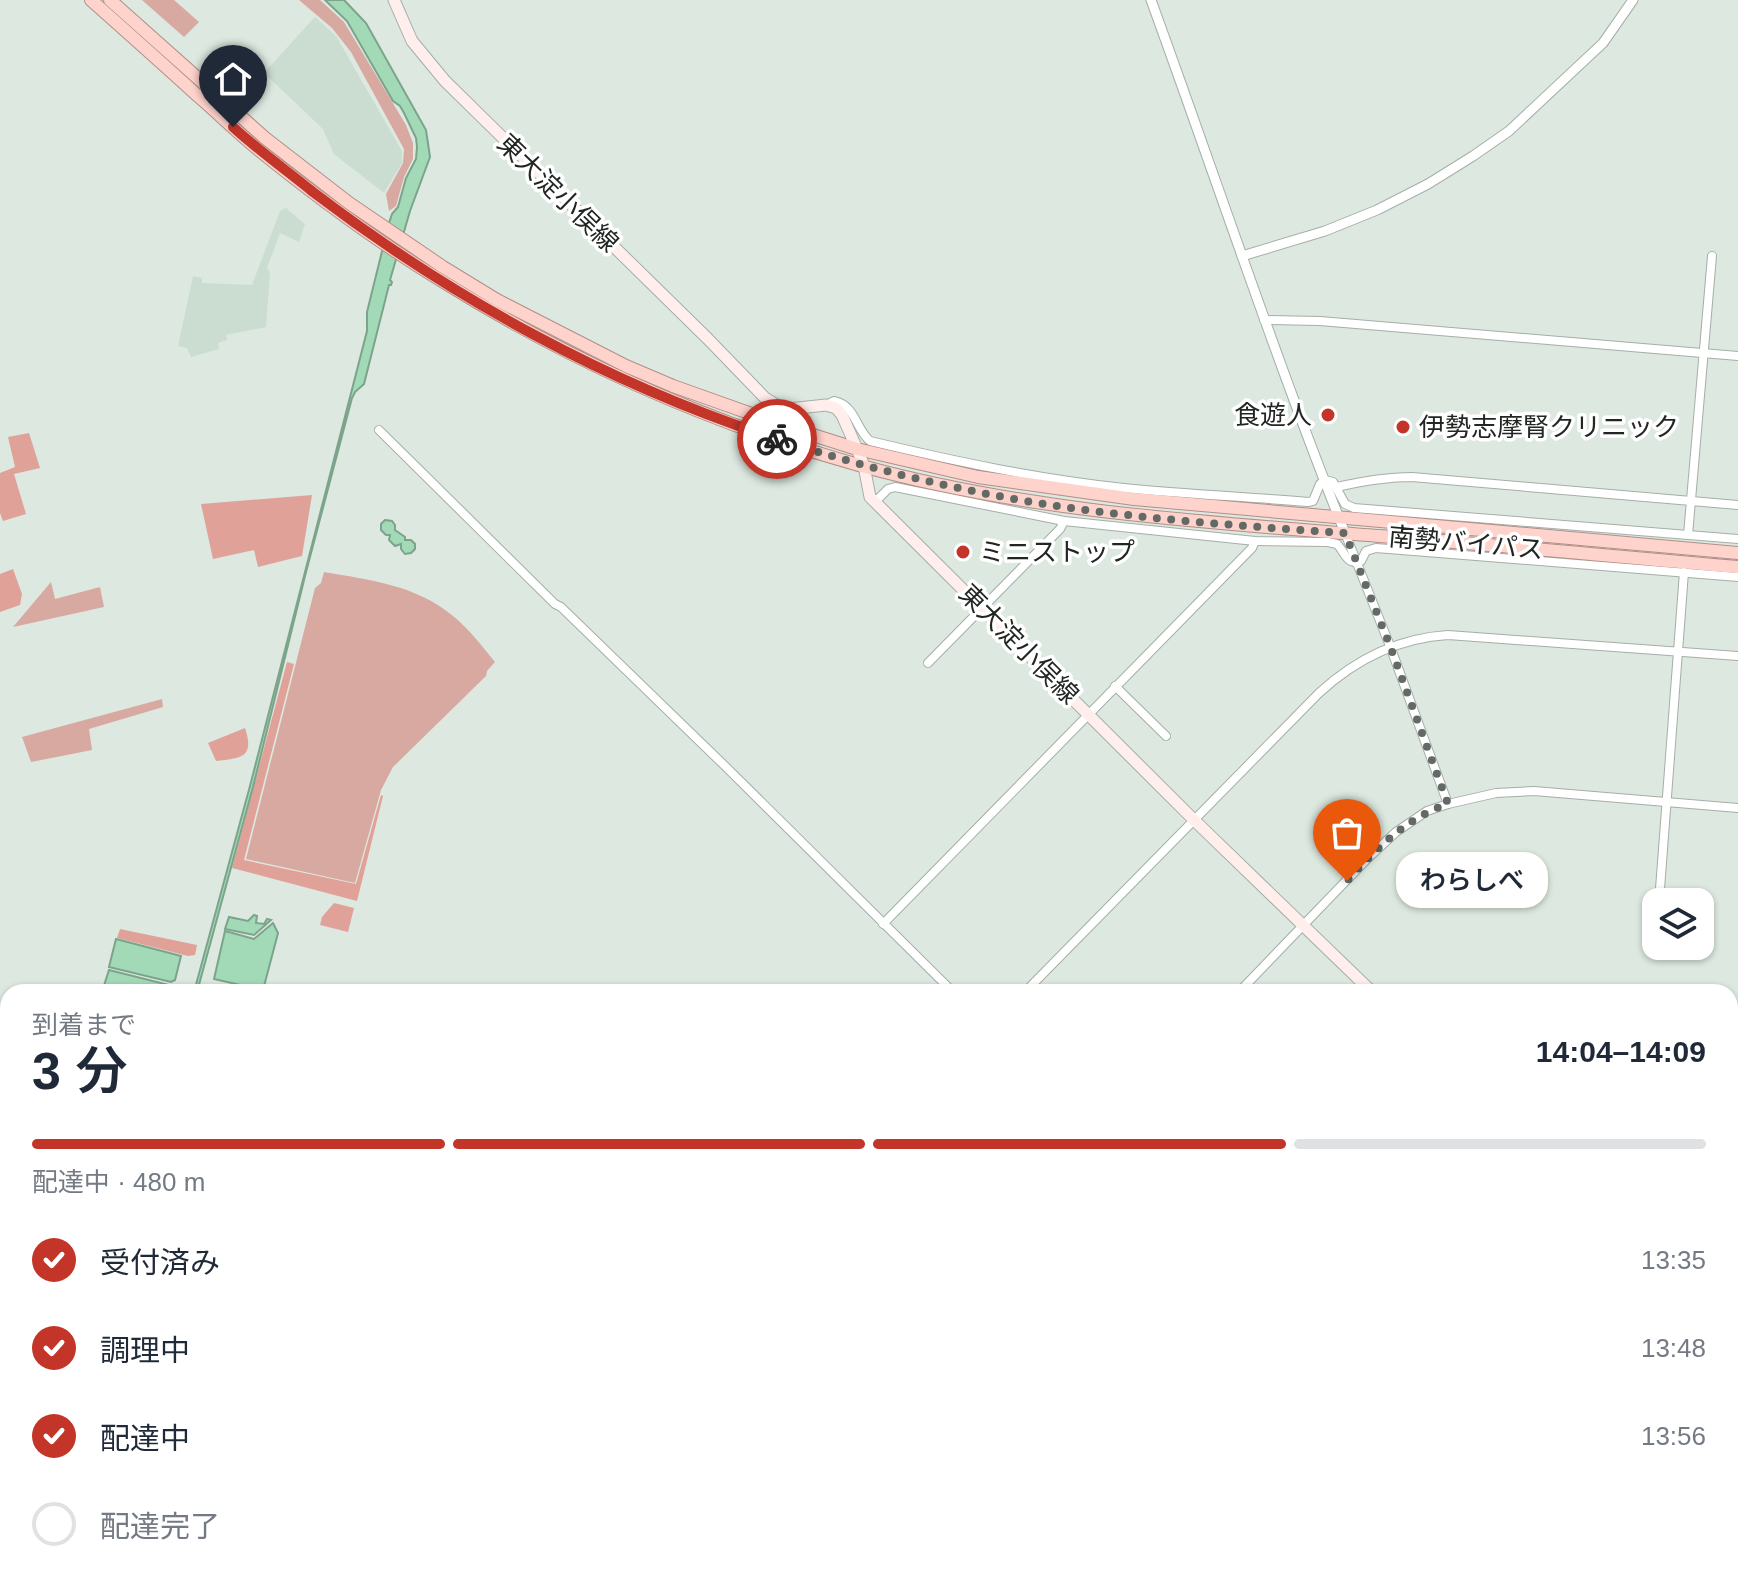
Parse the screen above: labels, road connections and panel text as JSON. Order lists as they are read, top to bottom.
{
  "streets": {
    "highway": ["南勢バイパス"],
    "main road": ["東大淀小俣線"]
  },
  "crossings": [
    ["東大淀小俣線", "南勢バイパス"]
  ],
  "places": [
    "食遊人",
    "伊勢志摩腎クリニック",
    "ミニストップ",
    "わらしべ"
  ],
  "page": {
    "bubble": "わらしべ",
    "heading": ["3 分", "到着まで", "14:04–14:09"],
    "bar": "配達中 · 480 m",
    "list": [
      ["受付済み", "13:35"],
      ["調理中", "13:48"],
      ["配達中", "13:56"],
      "配達完了"
    ]
  }
}
